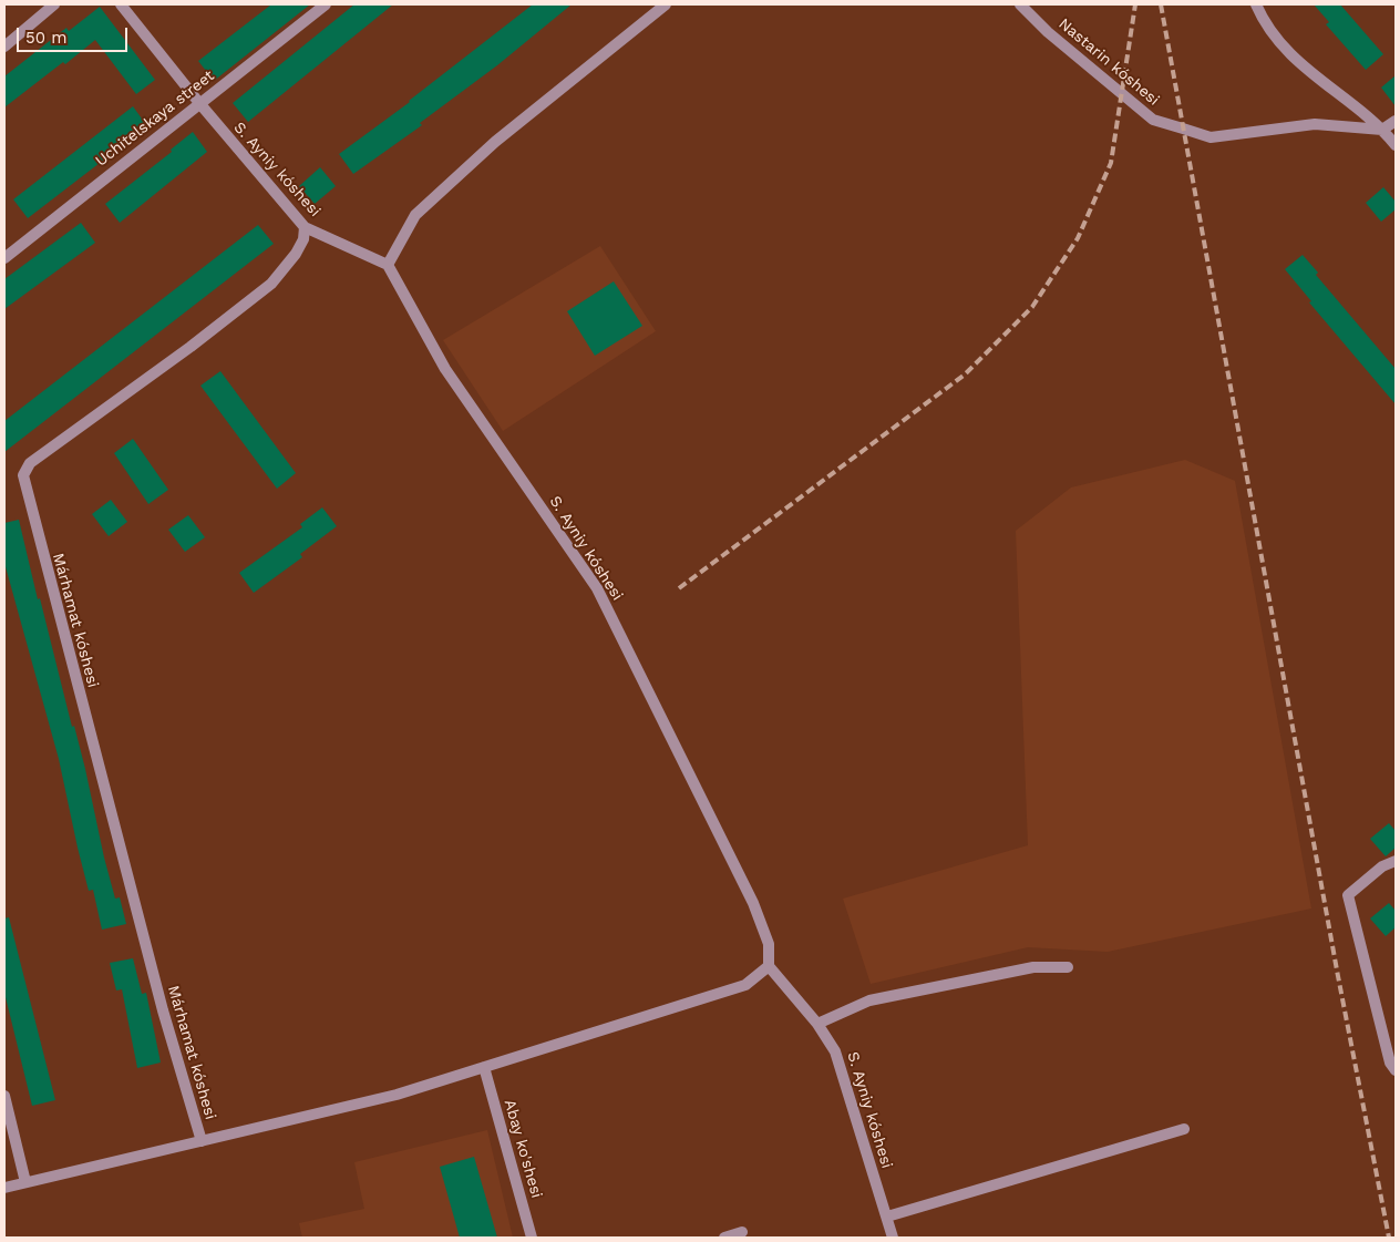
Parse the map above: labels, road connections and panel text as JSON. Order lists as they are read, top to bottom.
{
  "streets": {
    "street": [
      "Nastarin kóshesi",
      "Uchitelskaya street",
      "S. Ayniy kóshesi",
      "Márhamat kóshesi",
      "Abay ko'shesi"
    ]
  },
  "crossings": [
    ["Uchitelskaya street", "S. Ayniy kóshesi"],
    ["S. Ayniy kóshesi", "Márhamat kóshesi"]
  ],
  "scale_bar": "50 m"
}
